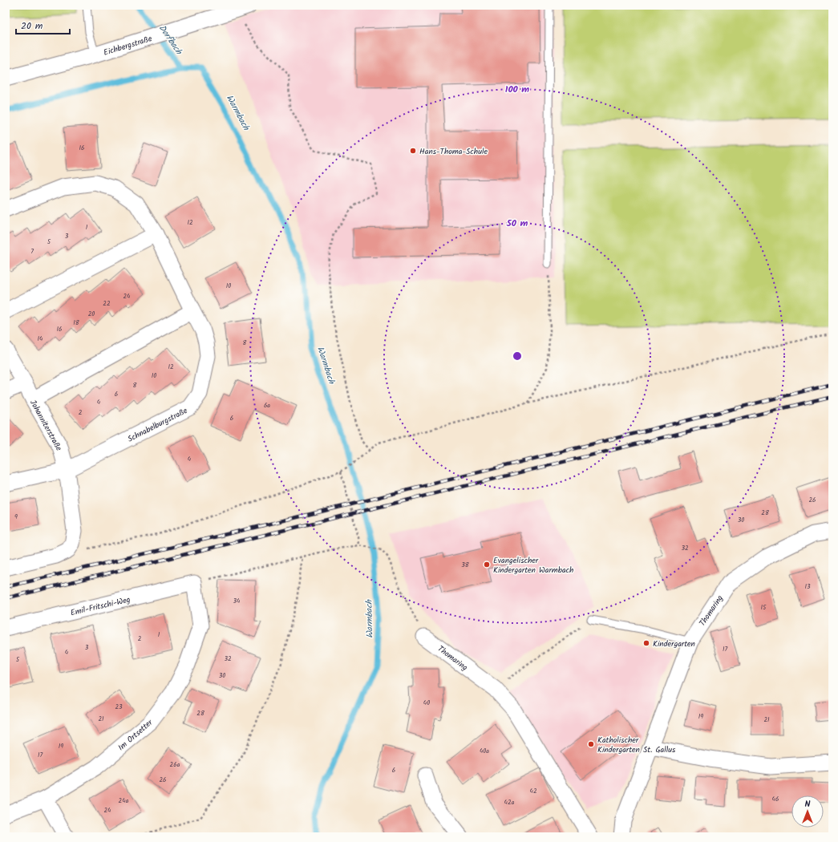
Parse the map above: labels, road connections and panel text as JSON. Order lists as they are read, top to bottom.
{
  "streets": {
    "street": [
      "Eichbergstraße",
      "Schnabelburgstraße",
      "Johanniterstraße",
      "Emil-Fritschi-Weg",
      "Thomaring",
      "Im Ortsetter"
    ]
  },
  "crossings": [
    ["Schnabelburgstraße", "Johanniterstraße"],
    ["Emil-Fritschi-Weg", "Im Ortsetter"]
  ],
  "water": ["Dorfbach", "Warmbach"],
  "places": [
    "Hans-Thoma-Schule",
    "Evangelischer Kindergarten Warmbach",
    "Kindergarten",
    "Katholischer Kindergarten St. Gallus"
  ],
  "house_numbers": [
    "16",
    "12",
    "1",
    "3",
    "5",
    "7",
    "10",
    "24",
    "22",
    "20",
    "18",
    "16",
    "14",
    "8",
    "12",
    "10",
    "8",
    "6",
    "4",
    "6a",
    "2",
    "6",
    "4",
    "26",
    "28",
    "9",
    "30",
    "32",
    "38",
    "13",
    "34",
    "15",
    "1",
    "2",
    "3",
    "17",
    "4",
    "32",
    "5",
    "30",
    "40",
    "23",
    "28",
    "19",
    "21",
    "21",
    "19",
    "40a",
    "17",
    "26a",
    "6",
    "26",
    "42",
    "46",
    "24a",
    "42a",
    "24"
  ],
  "scale_bar": "20 m",
  "north": "top",
  "rings": ["100 m", "50 m"]
}
